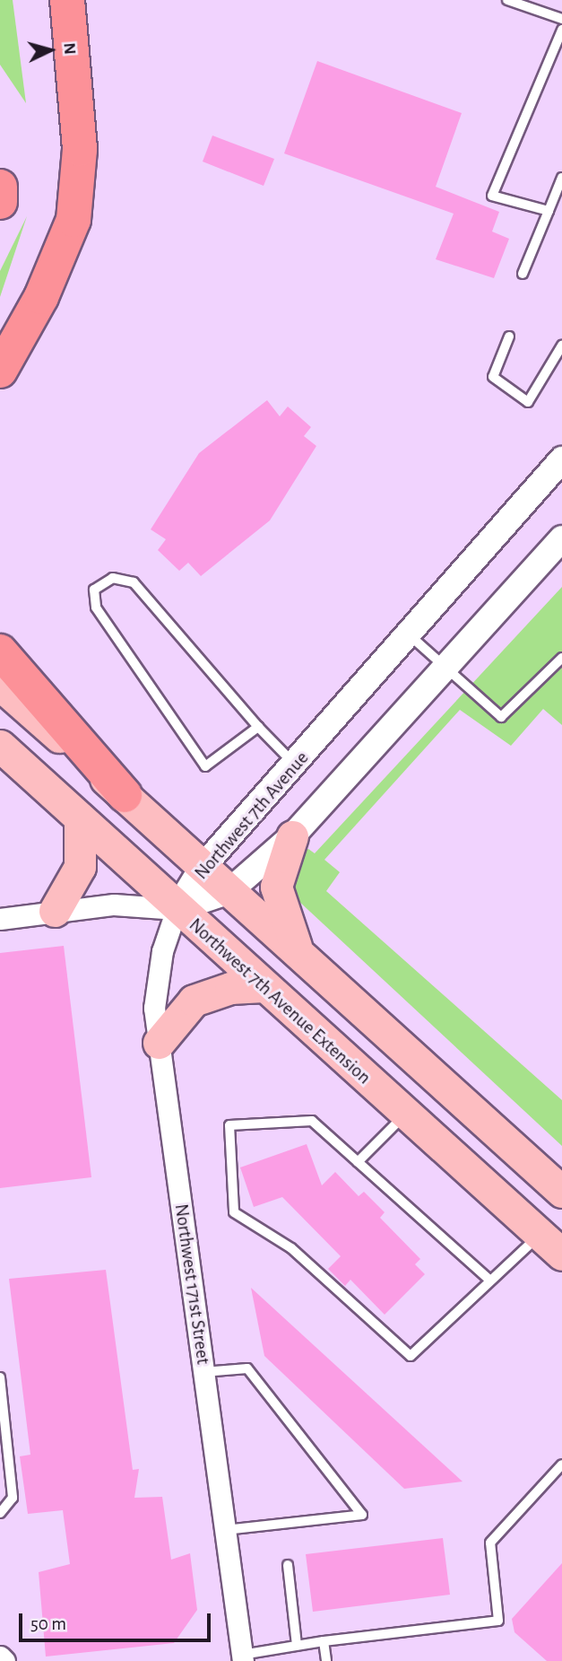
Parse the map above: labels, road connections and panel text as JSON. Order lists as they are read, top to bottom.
{
  "streets": {
    "main road": ["Northwest 7th Avenue Extension"],
    "street": ["Northwest 7th Avenue", "Northwest 171st Street"]
  },
  "crossings": [
    ["Northwest 7th Avenue", "Northwest 7th Avenue Extension"],
    ["Northwest 7th Avenue", "Northwest 171st Street"],
    ["Northwest 7th Avenue Extension", "Northwest 171st Street"]
  ],
  "scale_bar": "50 m",
  "north": "right"
}
